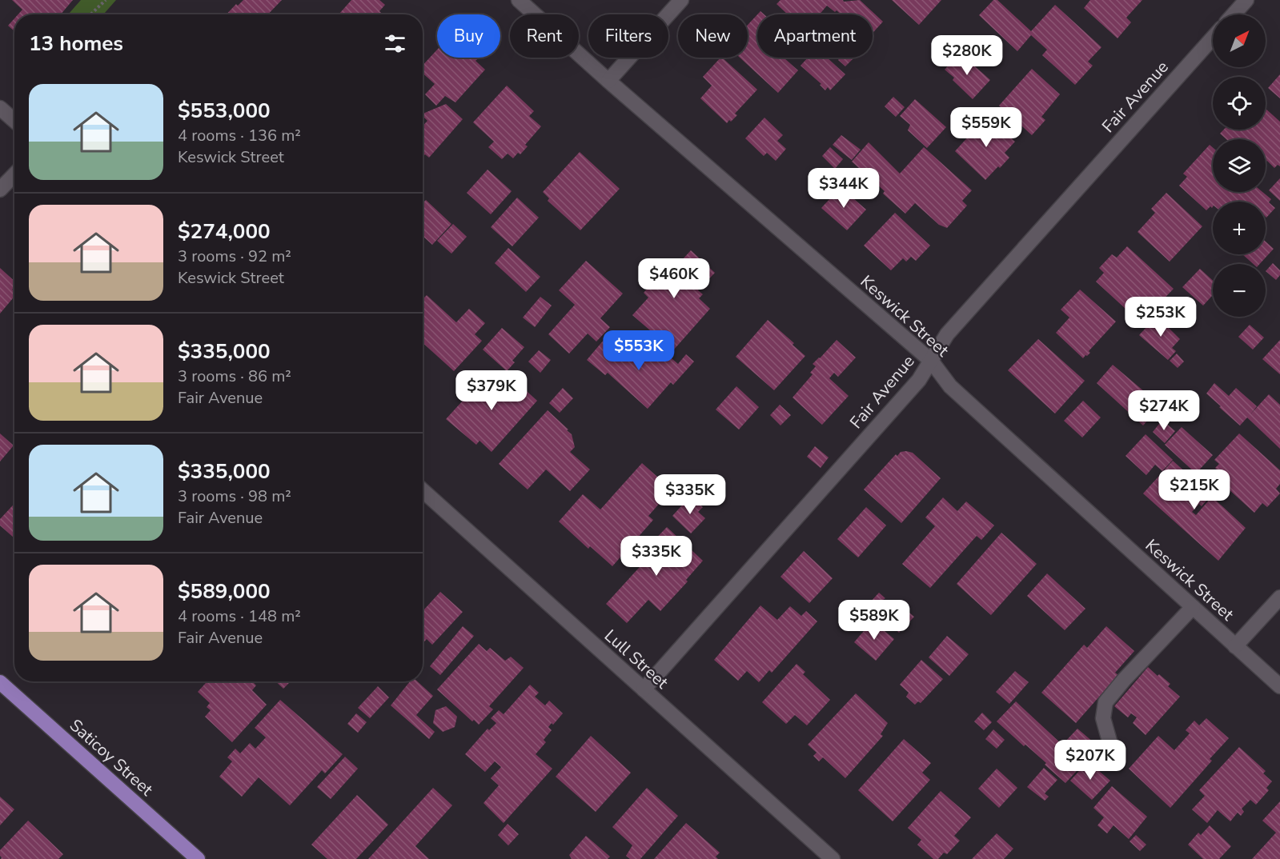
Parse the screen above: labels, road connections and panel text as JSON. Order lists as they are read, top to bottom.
{
  "streets": {
    "main road": ["Saticoy Street"],
    "street": ["Fair Avenue", "Keswick Street", "Lull Street"]
  },
  "crossings": [
    ["Fair Avenue", "Keswick Street"],
    ["Fair Avenue", "Lull Street"]
  ],
  "north": "top right",
  "page": {
    "map_buttons": ["+", "−"],
    "chip": [
      "Buy",
      "Rent",
      "Filters",
      "New",
      "Apartment"
    ],
    "heading": "13 homes",
    "price": [
      "$280K",
      "$559K",
      "$344K",
      "$460K",
      "$253K",
      "$553K",
      "$379K",
      "$274K",
      "$215K",
      "$335K",
      "$335K",
      "$589K",
      "$207K"
    ],
    "list": [
      {
        "name": "$553,000",
        "note": "4 rooms · 136 m² · Keswick Street"
      },
      {
        "name": "$274,000",
        "note": "3 rooms · 92 m² · Keswick Street"
      },
      {
        "name": "$335,000",
        "note": "3 rooms · 86 m² · Fair Avenue"
      },
      {
        "name": "$335,000",
        "note": "3 rooms · 98 m² · Fair Avenue"
      },
      {
        "name": "$589,000",
        "note": "4 rooms · 148 m² · Fair Avenue"
      }
    ]
  }
}
